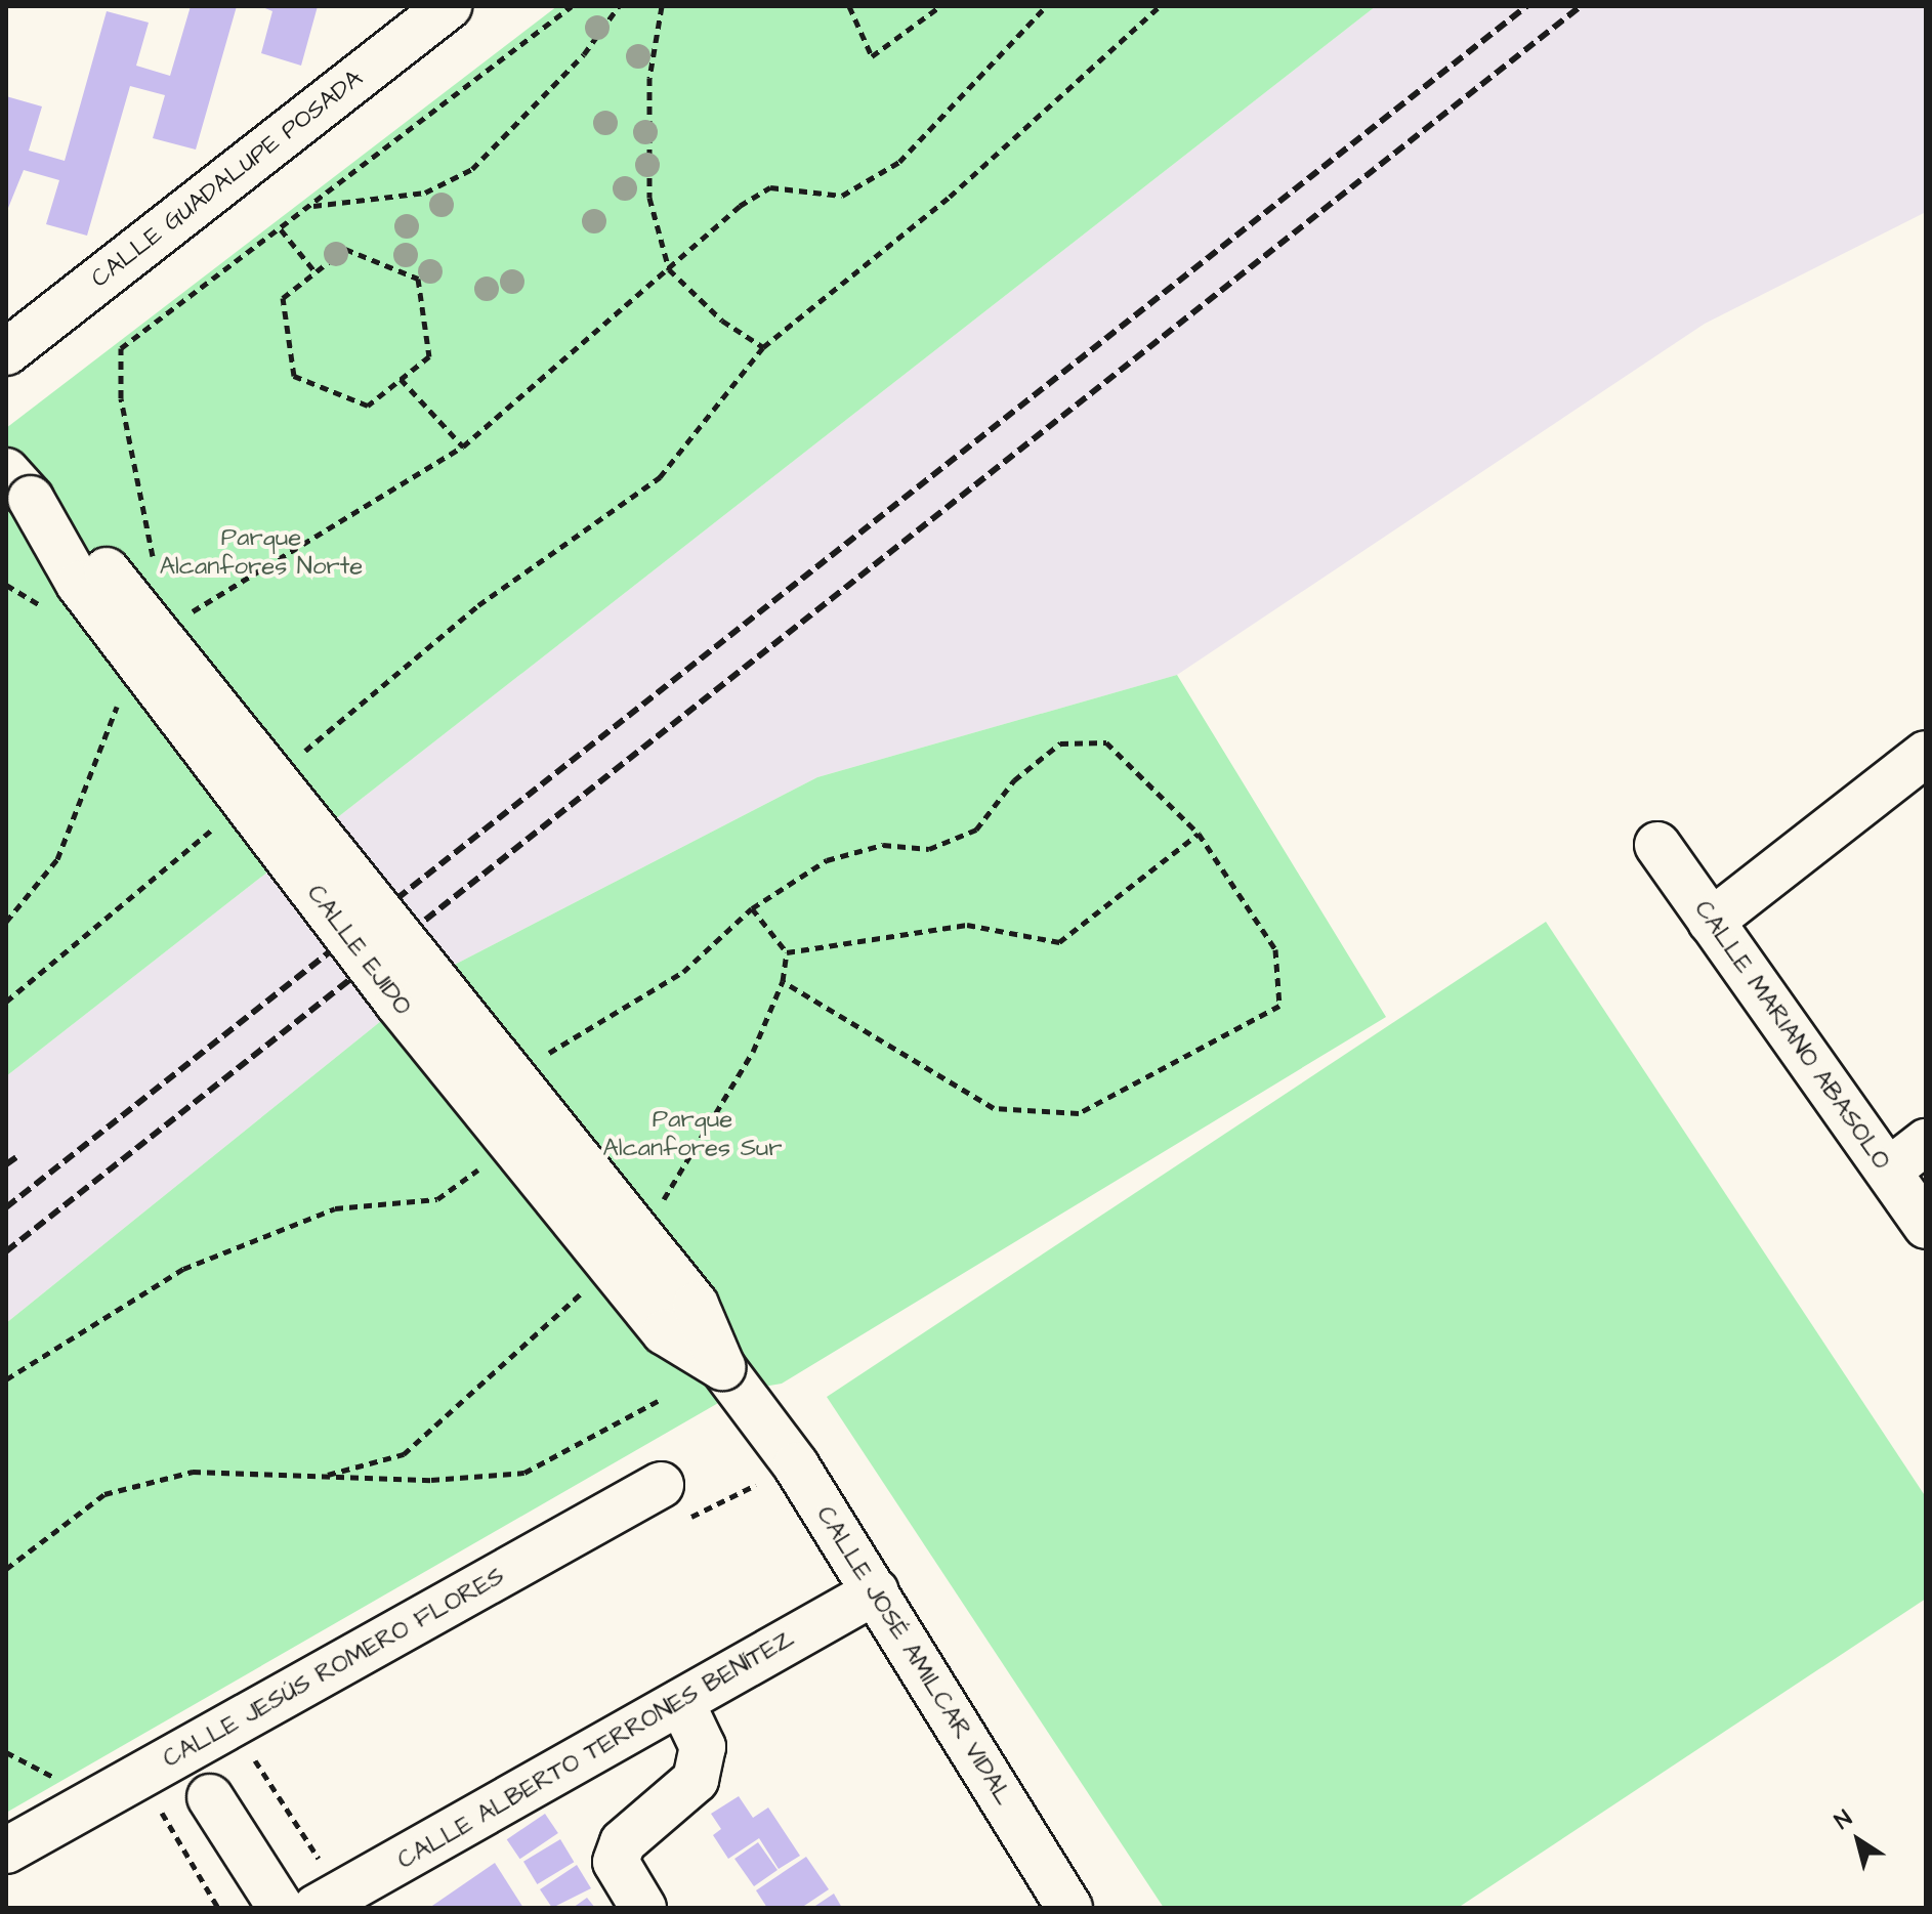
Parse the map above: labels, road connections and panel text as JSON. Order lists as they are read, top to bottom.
{
  "streets": {
    "street": [
      "CALLE GUADALUPE POSADA",
      "CALLE EJIDO",
      "CALLE MARIANO ABASOLO",
      "CALLE JOSÉ AMILCAR VIDAL",
      "CALLE JESÚS ROMERO FLORES",
      "CALLE ALBERTO TERRONES BENÍTEZ"
    ]
  },
  "crossings": [
    ["CALLE EJIDO", "CALLE JOSÉ AMILCAR VIDAL"],
    ["CALLE JOSÉ AMILCAR VIDAL", "CALLE ALBERTO TERRONES BENÍTEZ"]
  ],
  "parks": ["Parque Alcanfores Norte", "Parque Alcanfores Sur"],
  "north": "top left"
}
